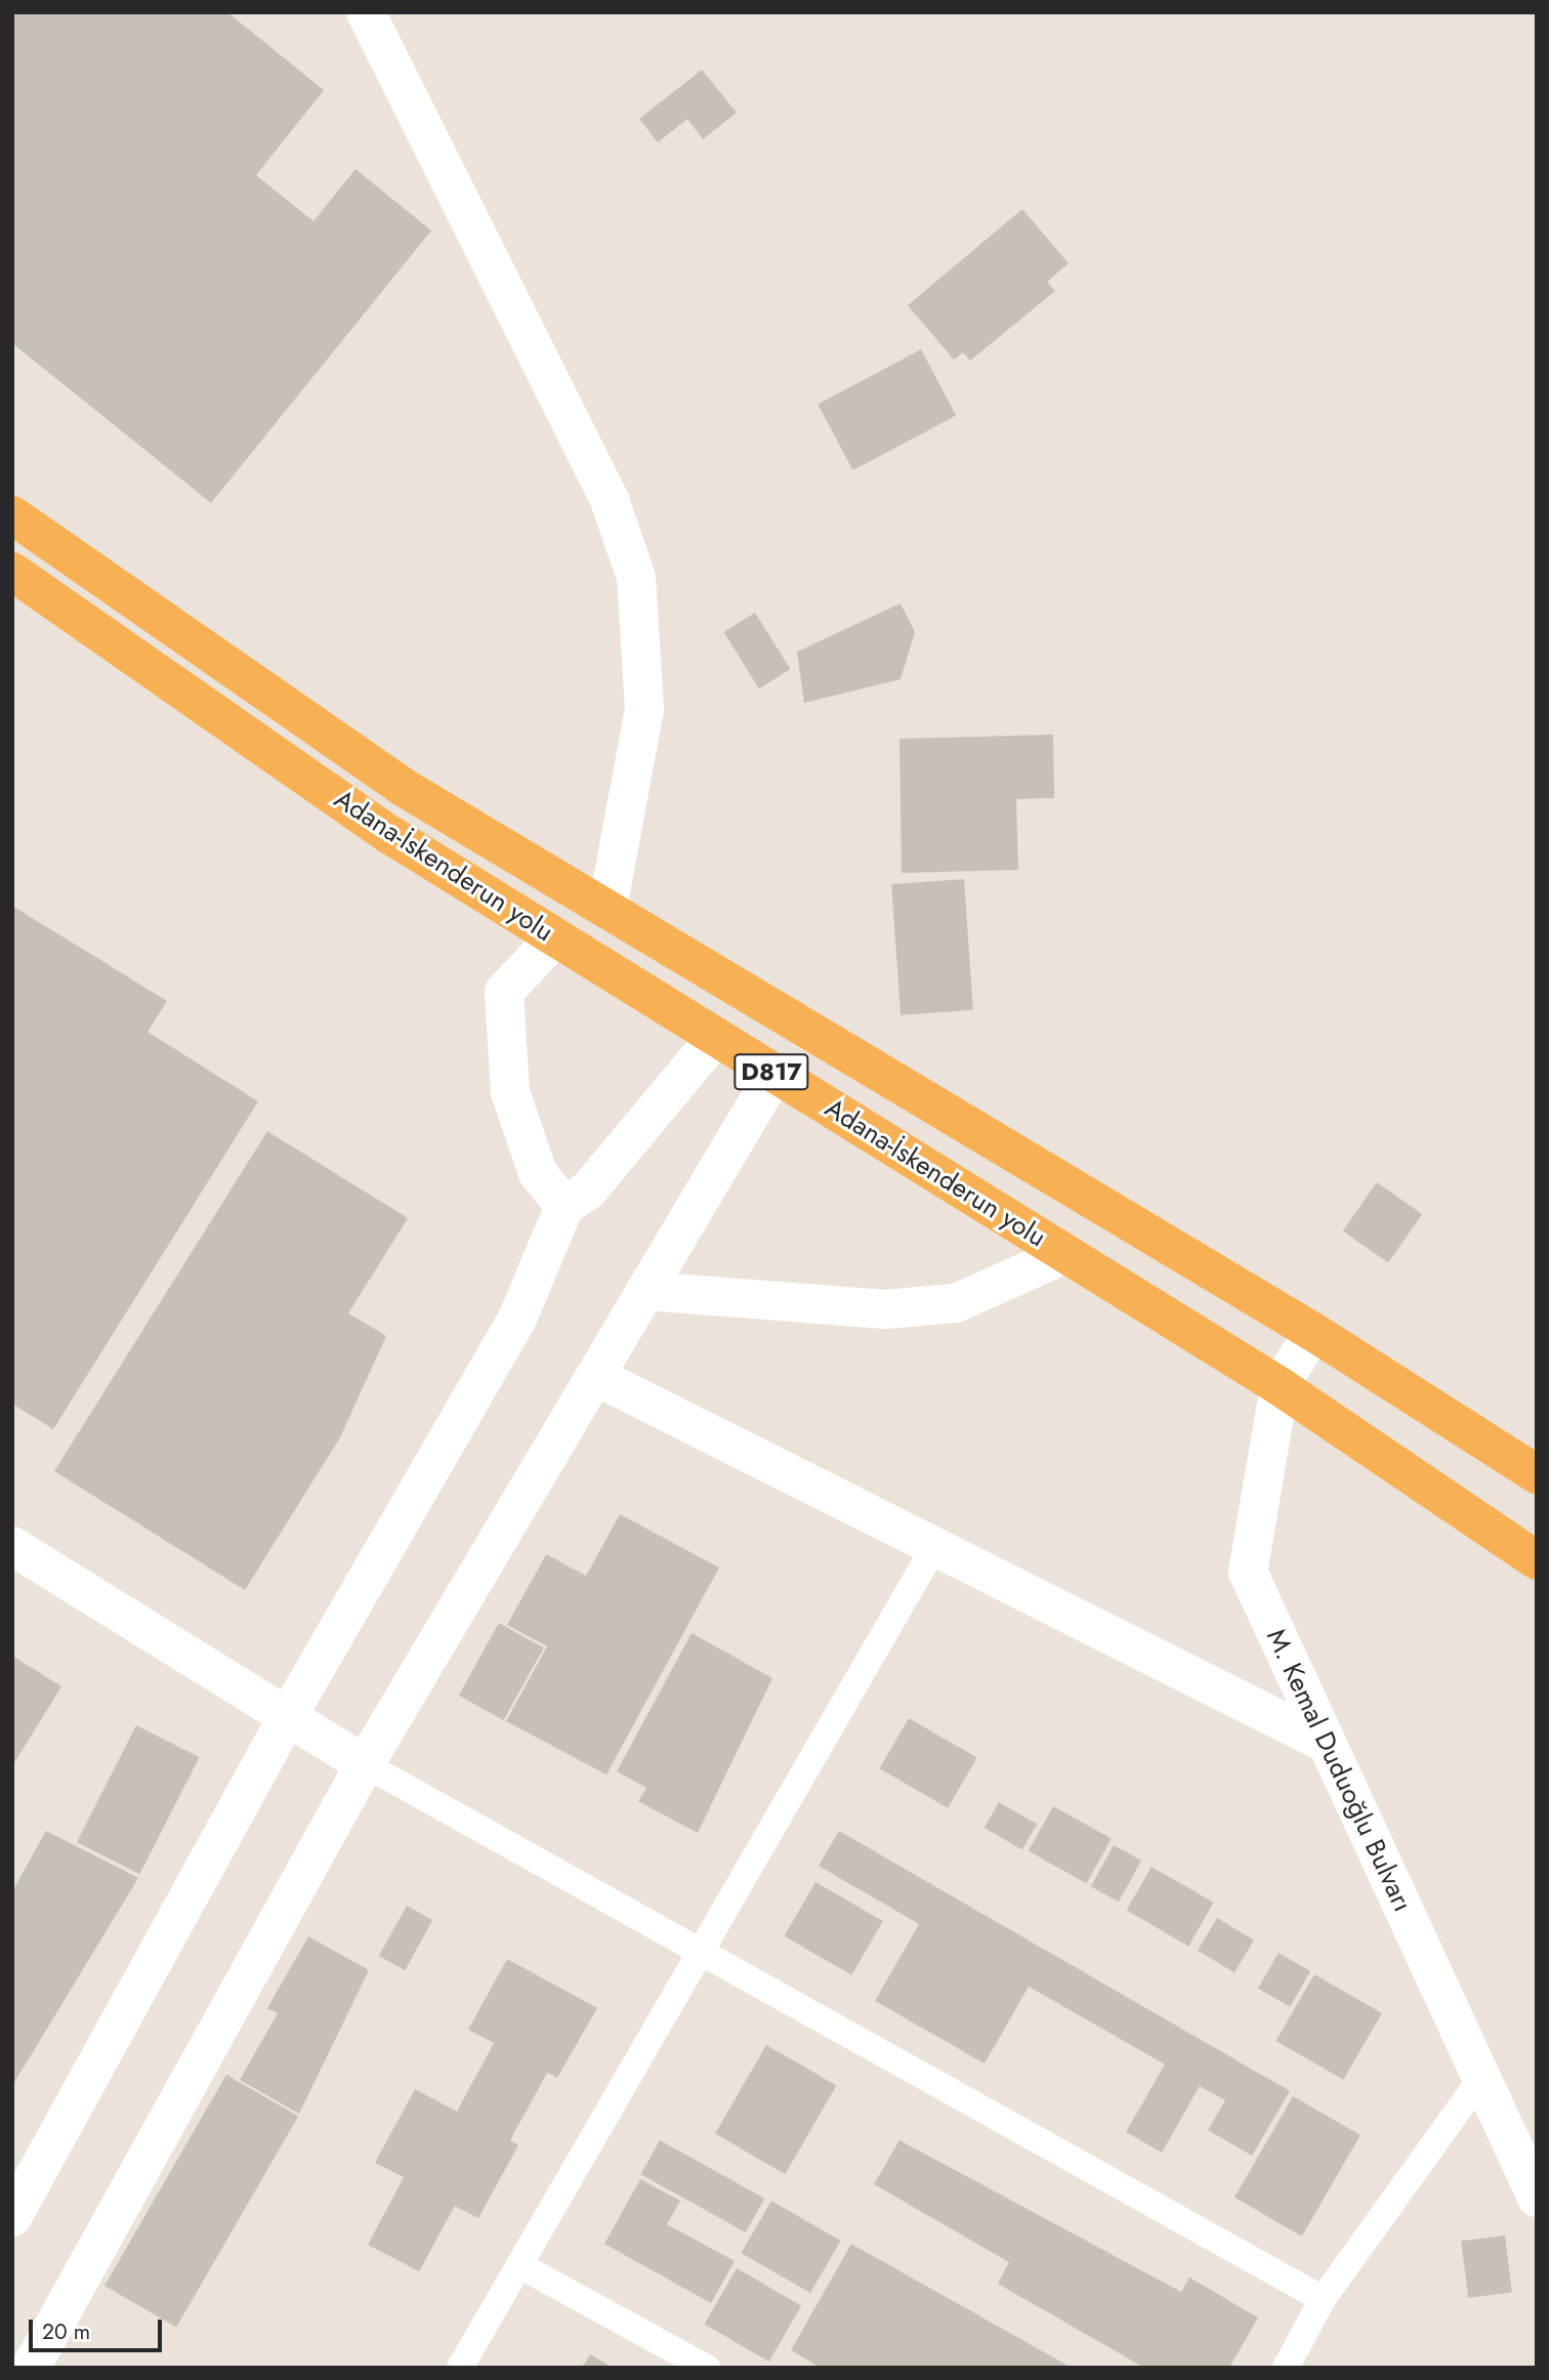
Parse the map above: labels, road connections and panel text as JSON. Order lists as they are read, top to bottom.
{
  "streets": {
    "highway": ["Adana-İskenderun yolu", "D817"],
    "street": ["M. Kemal Duduoğlu Bulvarı"]
  },
  "crossings": [
    ["Adana-İskenderun yolu", "M. Kemal Duduoğlu Bulvarı"],
    ["D817", "M. Kemal Duduoğlu Bulvarı"]
  ],
  "scale_bar": "20 m"
}
